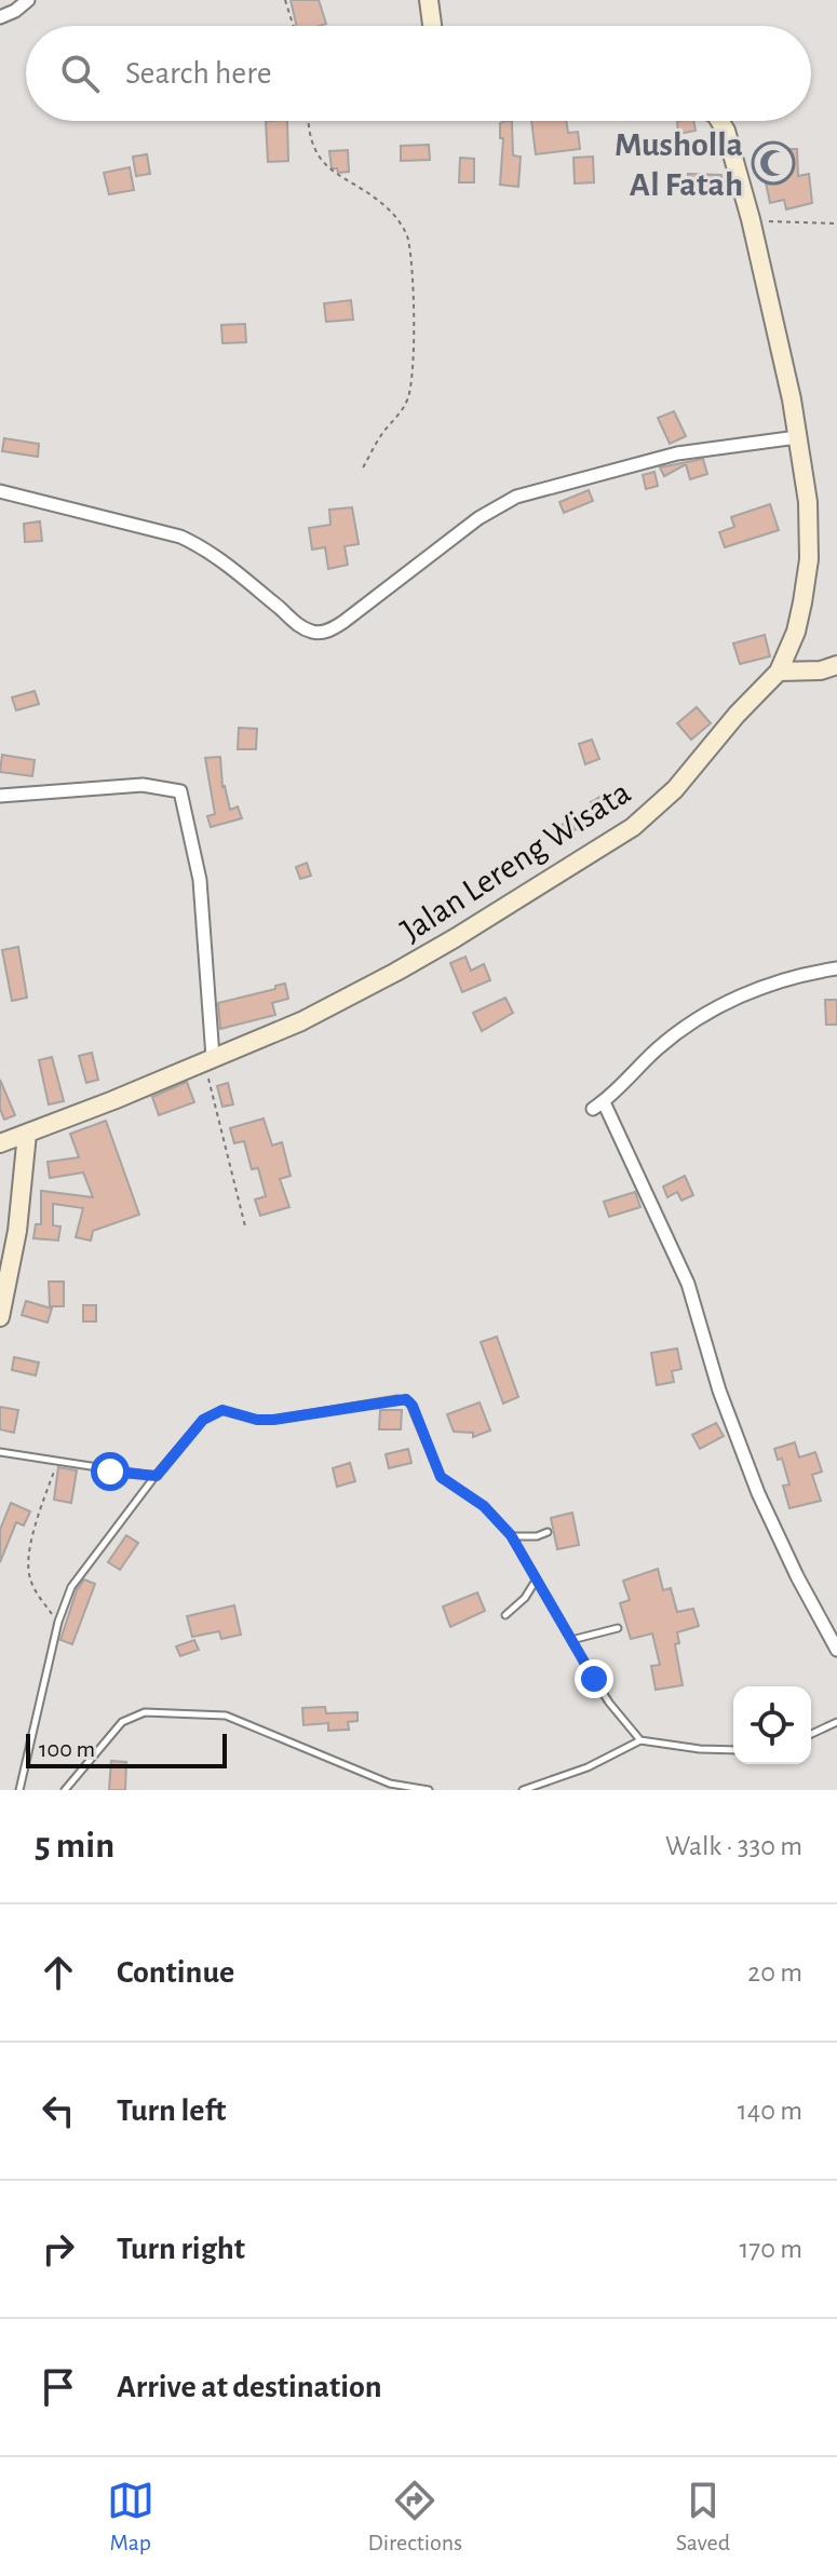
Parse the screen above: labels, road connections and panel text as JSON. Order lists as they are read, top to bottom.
{
  "streets": {
    "main road": ["Jalan Lereng Wisata"]
  },
  "places": {
    "mosque": ["Musholla Al Fatah"]
  },
  "scale_bar": "100 m",
  "page": {
    "search": "Search here",
    "scale": "100 m",
    "heading": ["5 min", "Walk · 330 m"],
    "list": [
      ["Continue", "20 m"],
      ["Turn left", "140 m"],
      ["Turn right", "170 m"],
      "Arrive at destination"
    ],
    "nav": ["Map", "Directions", "Saved"]
  }
}
